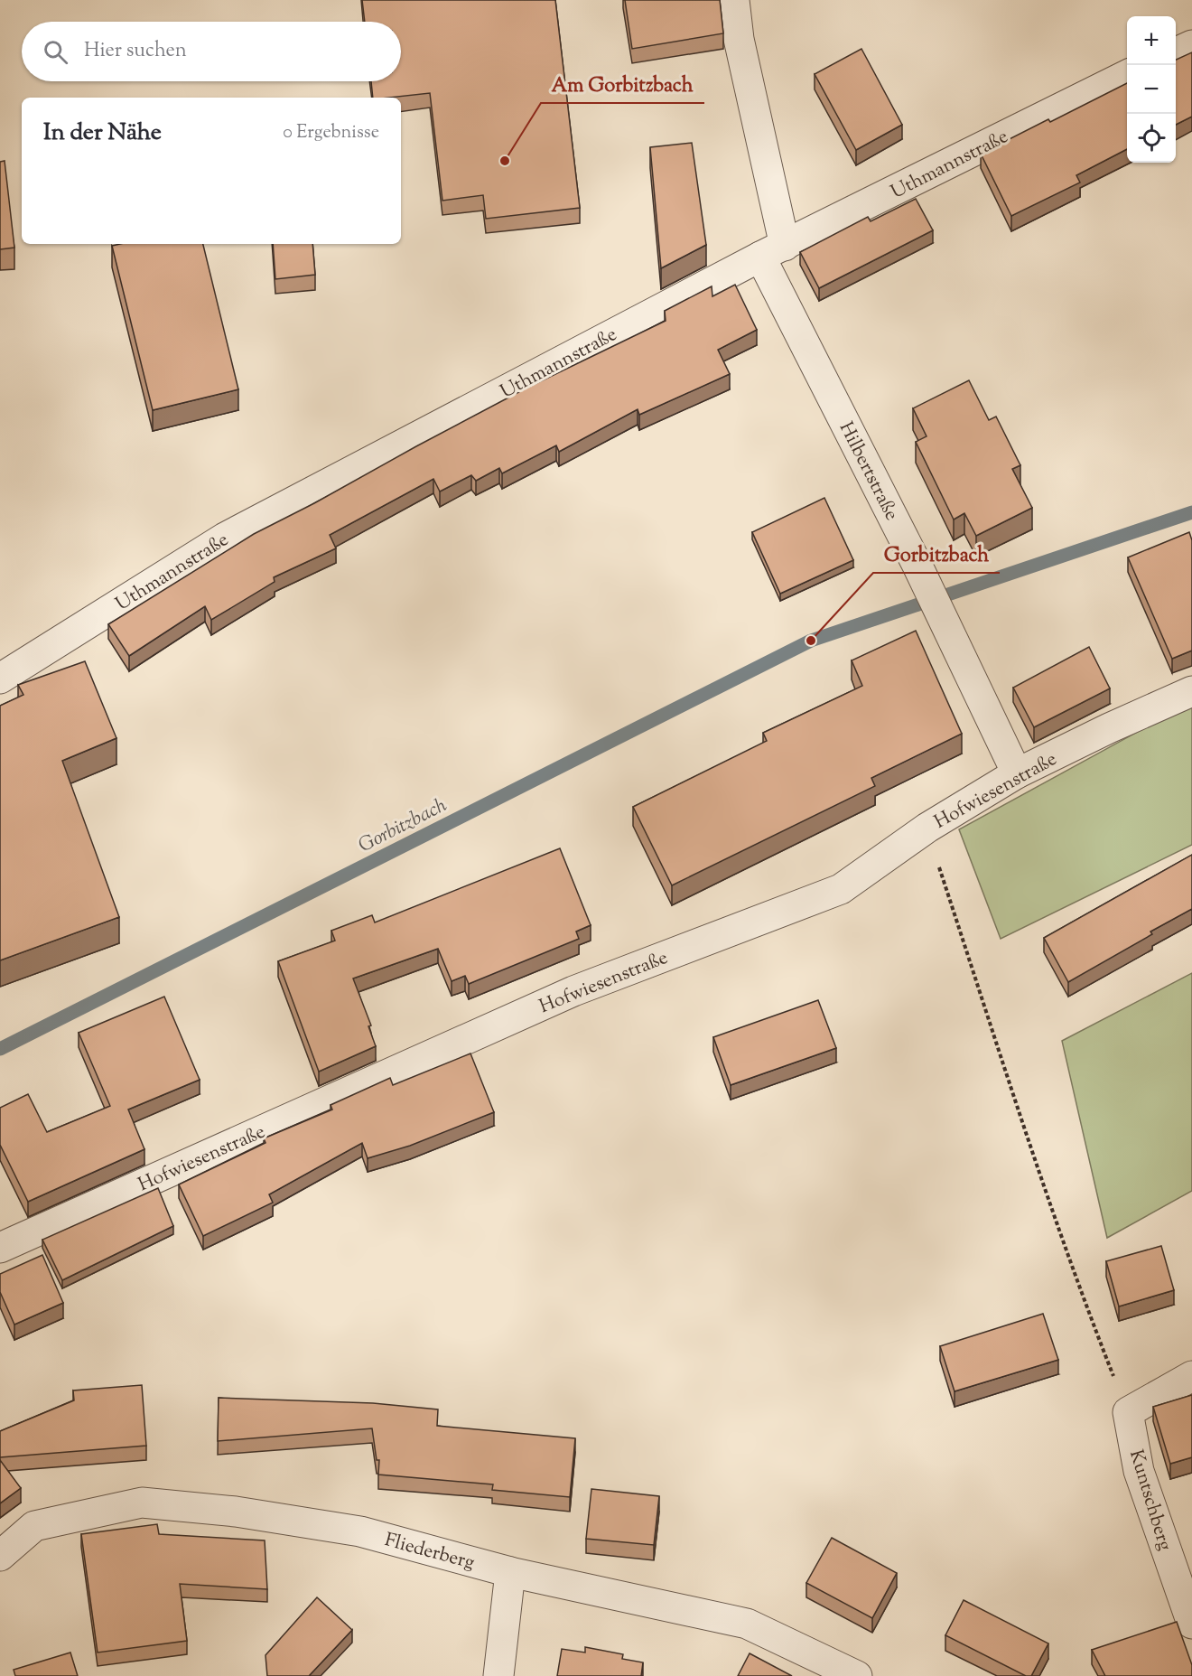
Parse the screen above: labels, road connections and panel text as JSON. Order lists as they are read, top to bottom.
{
  "streets": {
    "street": [
      "Uthmannstraße",
      "Hilbertstraße",
      "Hofwiesenstraße",
      "Kuntschberg",
      "Fliederberg"
    ]
  },
  "crossings": [
    ["Uthmannstraße", "Hilbertstraße"],
    ["Hilbertstraße", "Hofwiesenstraße"]
  ],
  "water": ["Gorbitzbach"],
  "places": ["Am Gorbitzbach", "Gorbitzbach"],
  "page": {
    "map_buttons": ["+", "−"],
    "search": "Hier suchen",
    "heading": ["In der Nähe", "0 Ergebnisse"]
  }
}
